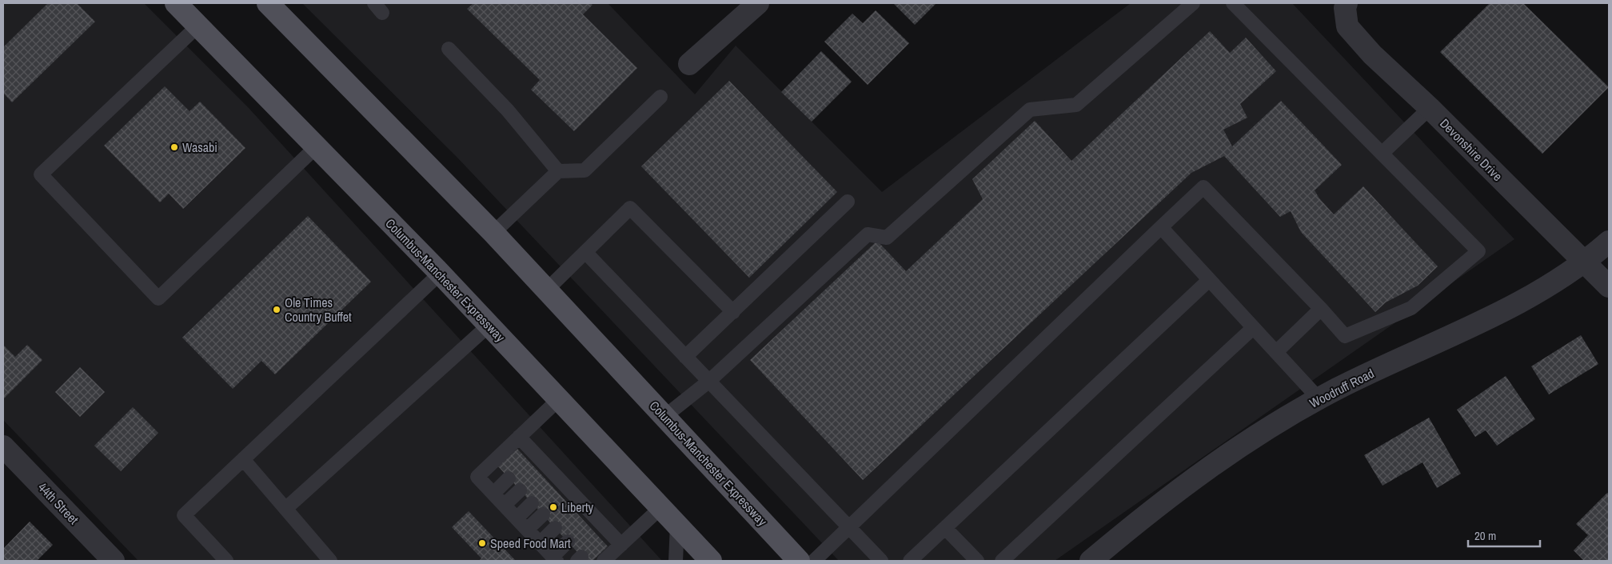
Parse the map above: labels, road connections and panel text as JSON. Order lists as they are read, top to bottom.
{
  "streets": {
    "main road": ["Columbus-Manchester Expressway"],
    "street": ["Devonshire Drive", "Woodruff Road", "44th Street"]
  },
  "crossings": [
    ["Devonshire Drive", "Woodruff Road"]
  ],
  "places": [
    "Wasabi",
    "Ole Times Country Buffet",
    "Liberty",
    "Speed Food Mart"
  ],
  "scale_bar": "20 m"
}
